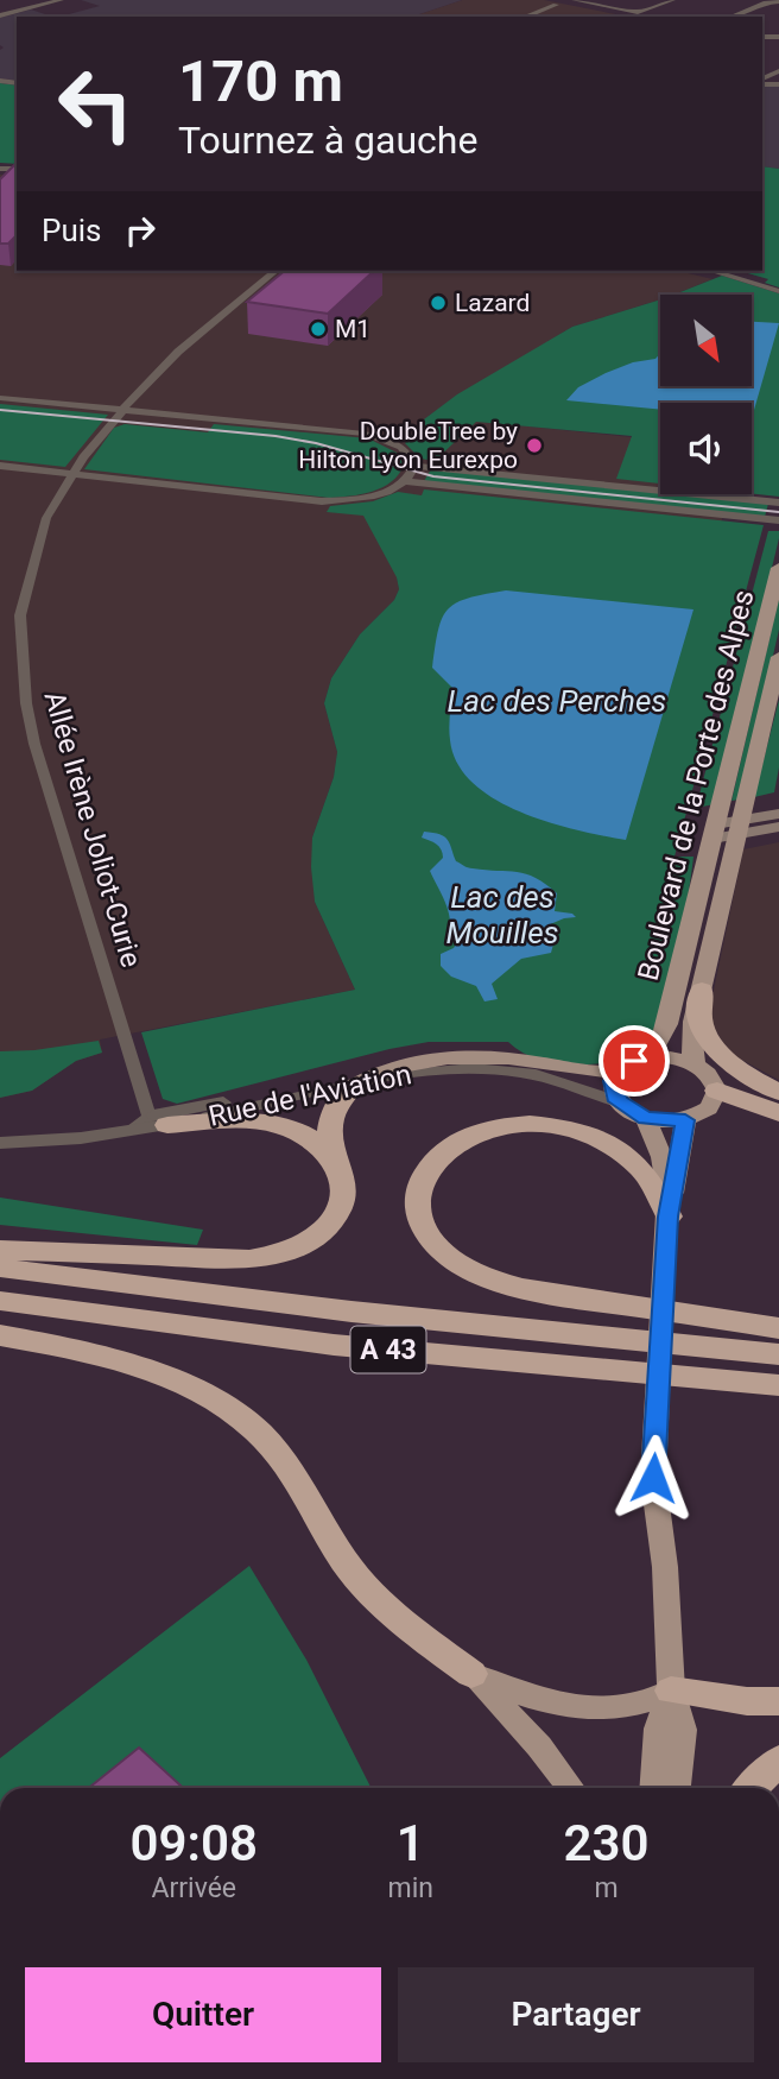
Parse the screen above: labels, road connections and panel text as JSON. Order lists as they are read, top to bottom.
{
  "streets": {
    "highway": ["A 43"],
    "main road": ["Boulevard de la Porte des Alpes", "Rue de l'Aviation"],
    "street": ["Allée Irène Joliot-Curie"]
  },
  "crossings": [
    ["Boulevard de la Porte des Alpes", "Rue de l'Aviation"],
    ["Allée Irène Joliot-Curie", "Rue de l'Aviation"]
  ],
  "water": ["Lac des Perches", "Lac des Mouilles"],
  "places": ["Lazard", "M1", "DoubleTree by Hilton Lyon Eurexpo"],
  "north": "bottom right",
  "page": {
    "turn": ["170 m", "Tournez à gauche"],
    "then": "Puis",
    "eta": [
      "09:08",
      "Arrivée",
      "1",
      "min",
      "230",
      "m"
    ],
    "buttons": ["Quitter", "Partager"]
  }
}
